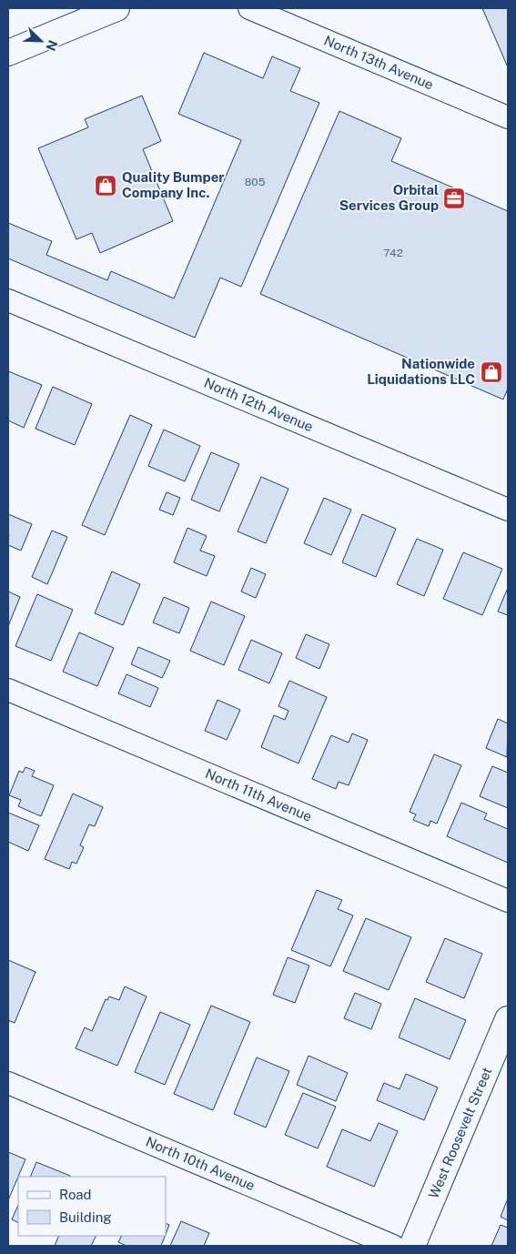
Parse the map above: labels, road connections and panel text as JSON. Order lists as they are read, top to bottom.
{
  "streets": {
    "street": [
      "North 13th Avenue",
      "North 12th Avenue",
      "North 11th Avenue",
      "West Roosevelt Street",
      "North 10th Avenue"
    ]
  },
  "places": {
    "shop": ["Quality Bumper Company Inc.", "Nationwide Liquidations LLC"],
    "office": ["Orbital Services Group"]
  },
  "house_numbers": ["805", "742"],
  "legend": ["Road", "Building"],
  "north": "bottom right"
}
